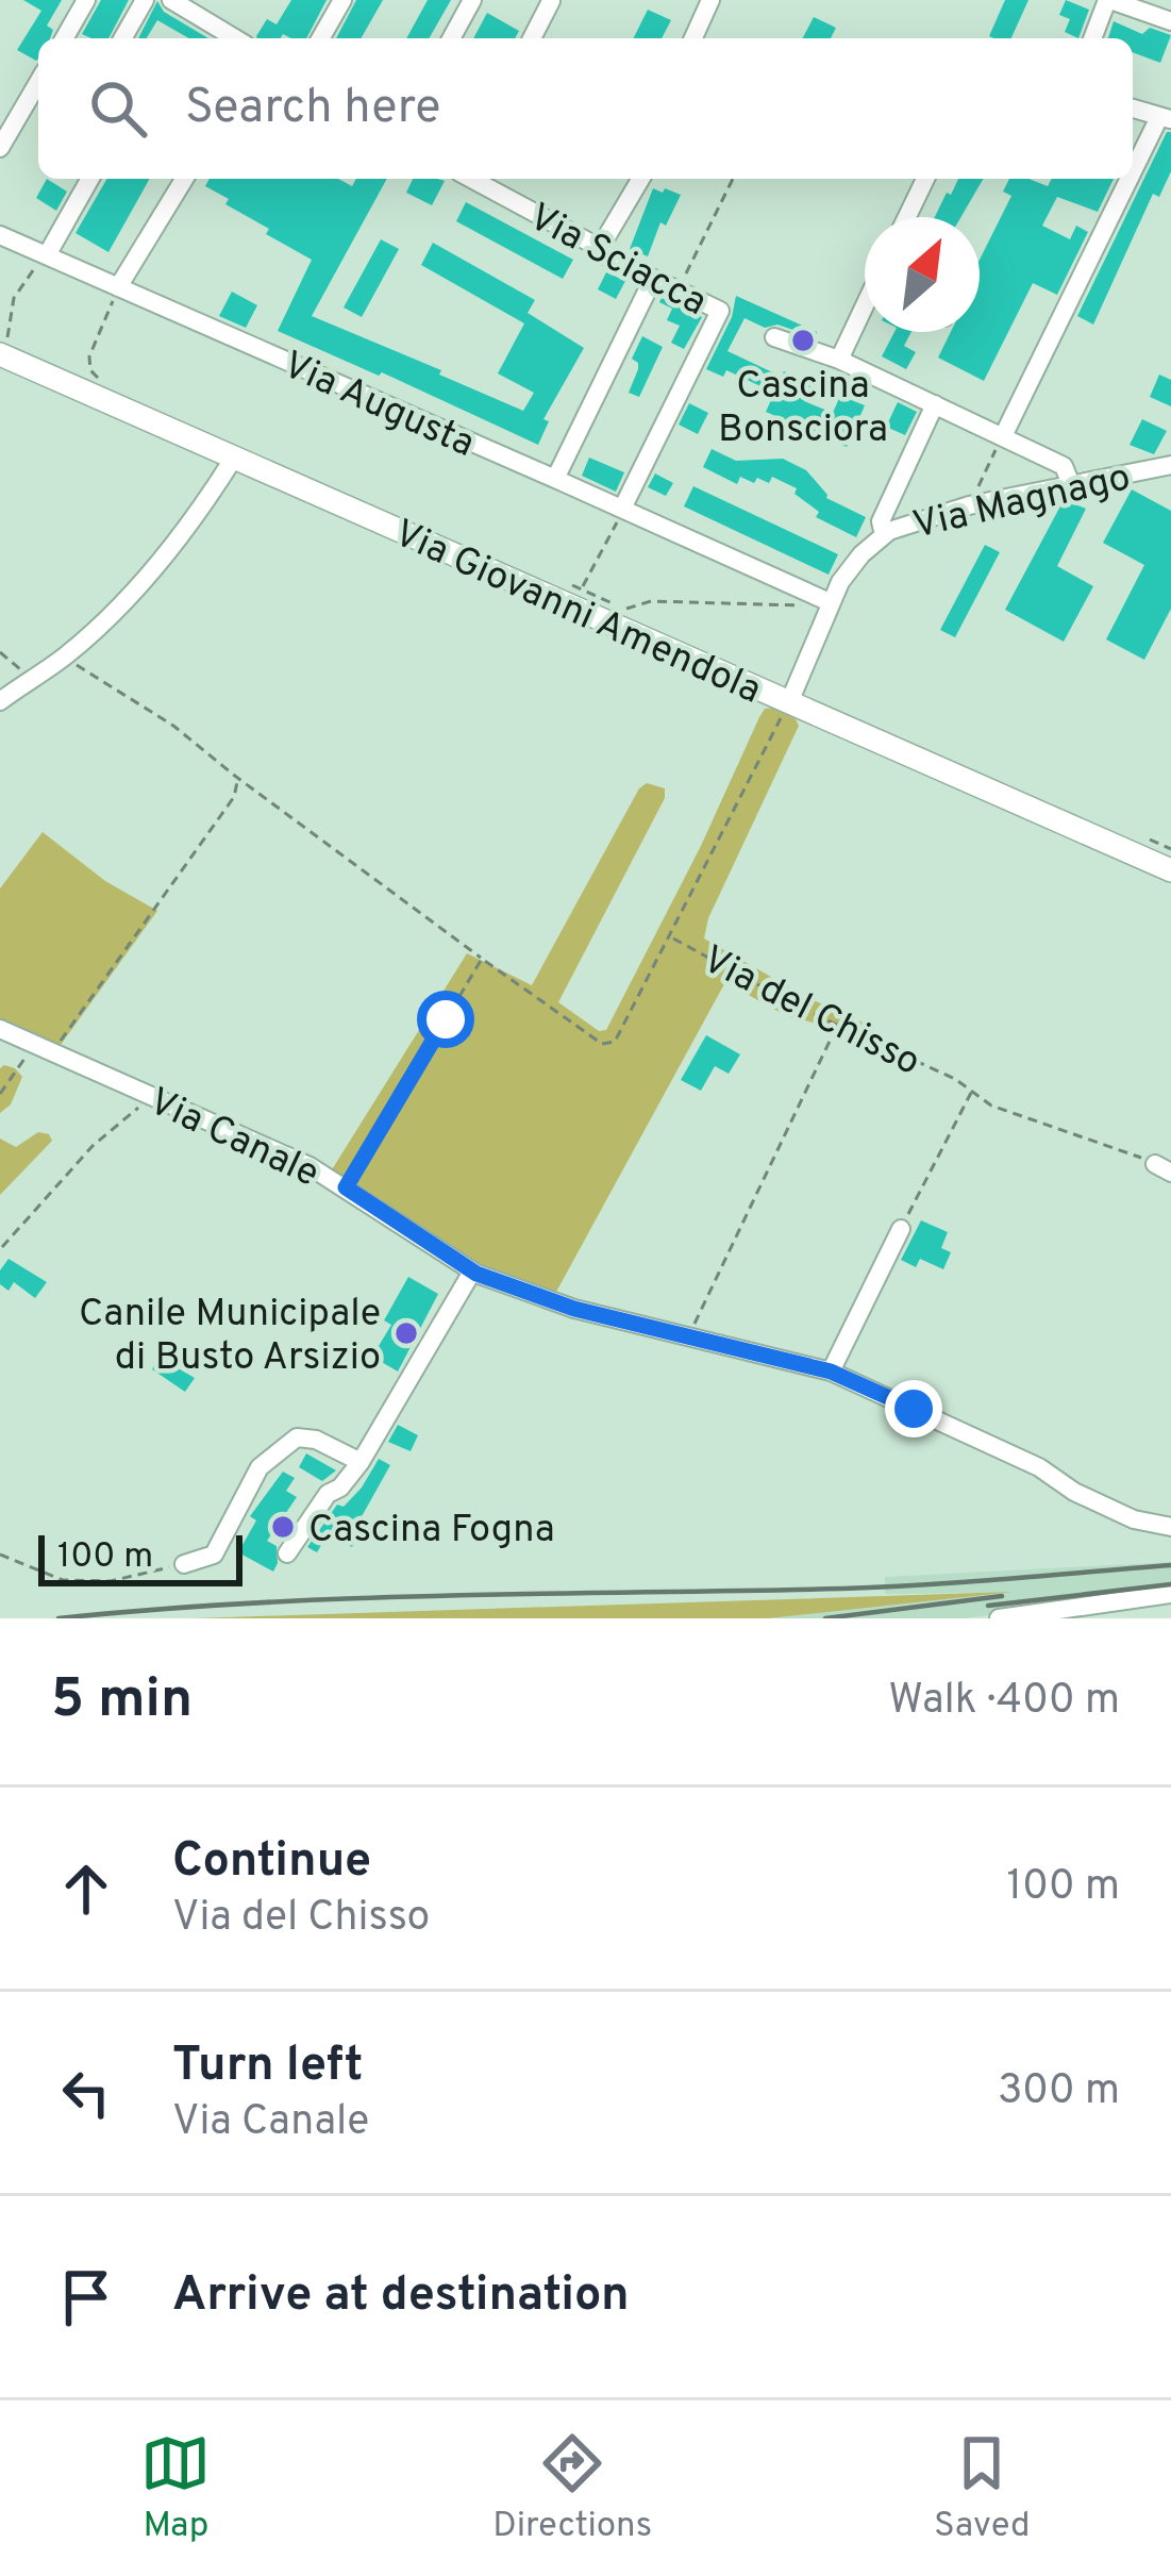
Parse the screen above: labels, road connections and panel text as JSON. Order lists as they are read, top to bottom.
{
  "streets": {
    "main road": ["Via Giovanni Amendola"],
    "street": [
      "Via Sciacca",
      "Via Augusta",
      "Via Magnago",
      "Via Canale"
    ],
    "path": ["Via del Chisso"]
  },
  "crossings": [
    ["Via Magnago", "Via Giovanni Amendola"]
  ],
  "places": ["Cascina Bonsciora", "Canile Municipale di Busto Arsizio", "Cascina Fogna"],
  "scale_bar": "100 m",
  "north": "top right",
  "page": {
    "search": "Search here",
    "scale": "100 m",
    "heading": ["5 min", "Walk · 400 m"],
    "list": [
      ["Continue", "Via del Chisso", "100 m"],
      ["Turn left", "Via Canale", "300 m"],
      "Arrive at destination"
    ],
    "nav": ["Map", "Directions", "Saved"]
  }
}
